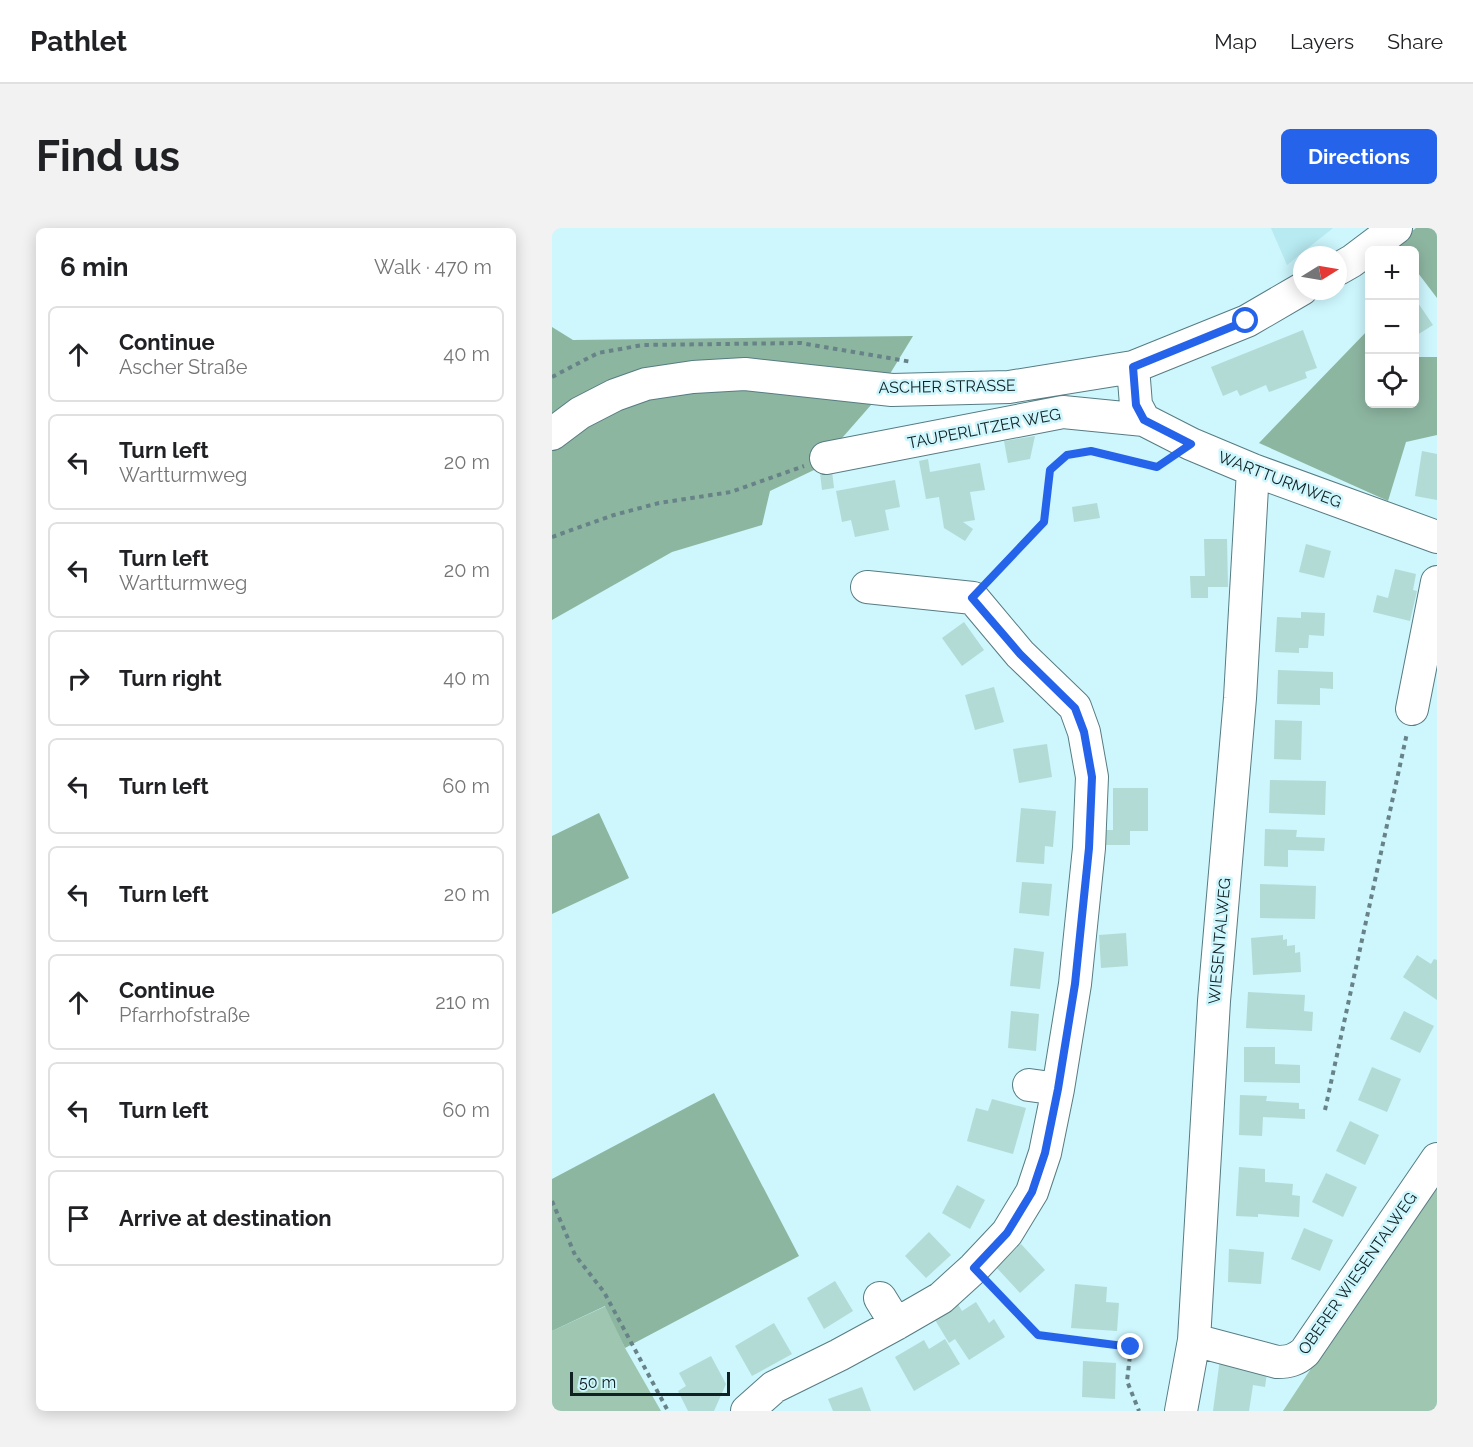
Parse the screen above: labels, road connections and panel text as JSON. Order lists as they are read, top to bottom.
{
  "streets": {
    "street": [
      "ASCHER STRASSE",
      "TAUPERLITZER WEG",
      "WARTTURMWEG",
      "WIESENTALWEG",
      "OBERER WIESENTALWEG"
    ]
  },
  "crossings": [
    ["TAUPERLITZER WEG", "WARTTURMWEG"],
    ["WARTTURMWEG", "WIESENTALWEG"],
    ["WIESENTALWEG", "OBERER WIESENTALWEG"]
  ],
  "scale_bar": "50 m",
  "north": "right",
  "page": {
    "header": "Pathlet",
    "nav": ["Map", "Layers", "Share"],
    "buttons": "Directions",
    "title": "Find us",
    "heading": ["6 min", "Walk · 470 m"],
    "map_buttons": ["+", "−"],
    "list": [
      ["Continue", "Ascher Straße", "40 m"],
      ["Turn left", "Wartturmweg", "20 m"],
      ["Turn left", "Wartturmweg", "20 m"],
      ["Turn right", "40 m"],
      ["Turn left", "60 m"],
      ["Turn left", "20 m"],
      ["Continue", "Pfarrhofstraße", "210 m"],
      ["Turn left", "60 m"],
      "Arrive at destination"
    ],
    "scale": "50 m"
  }
}
